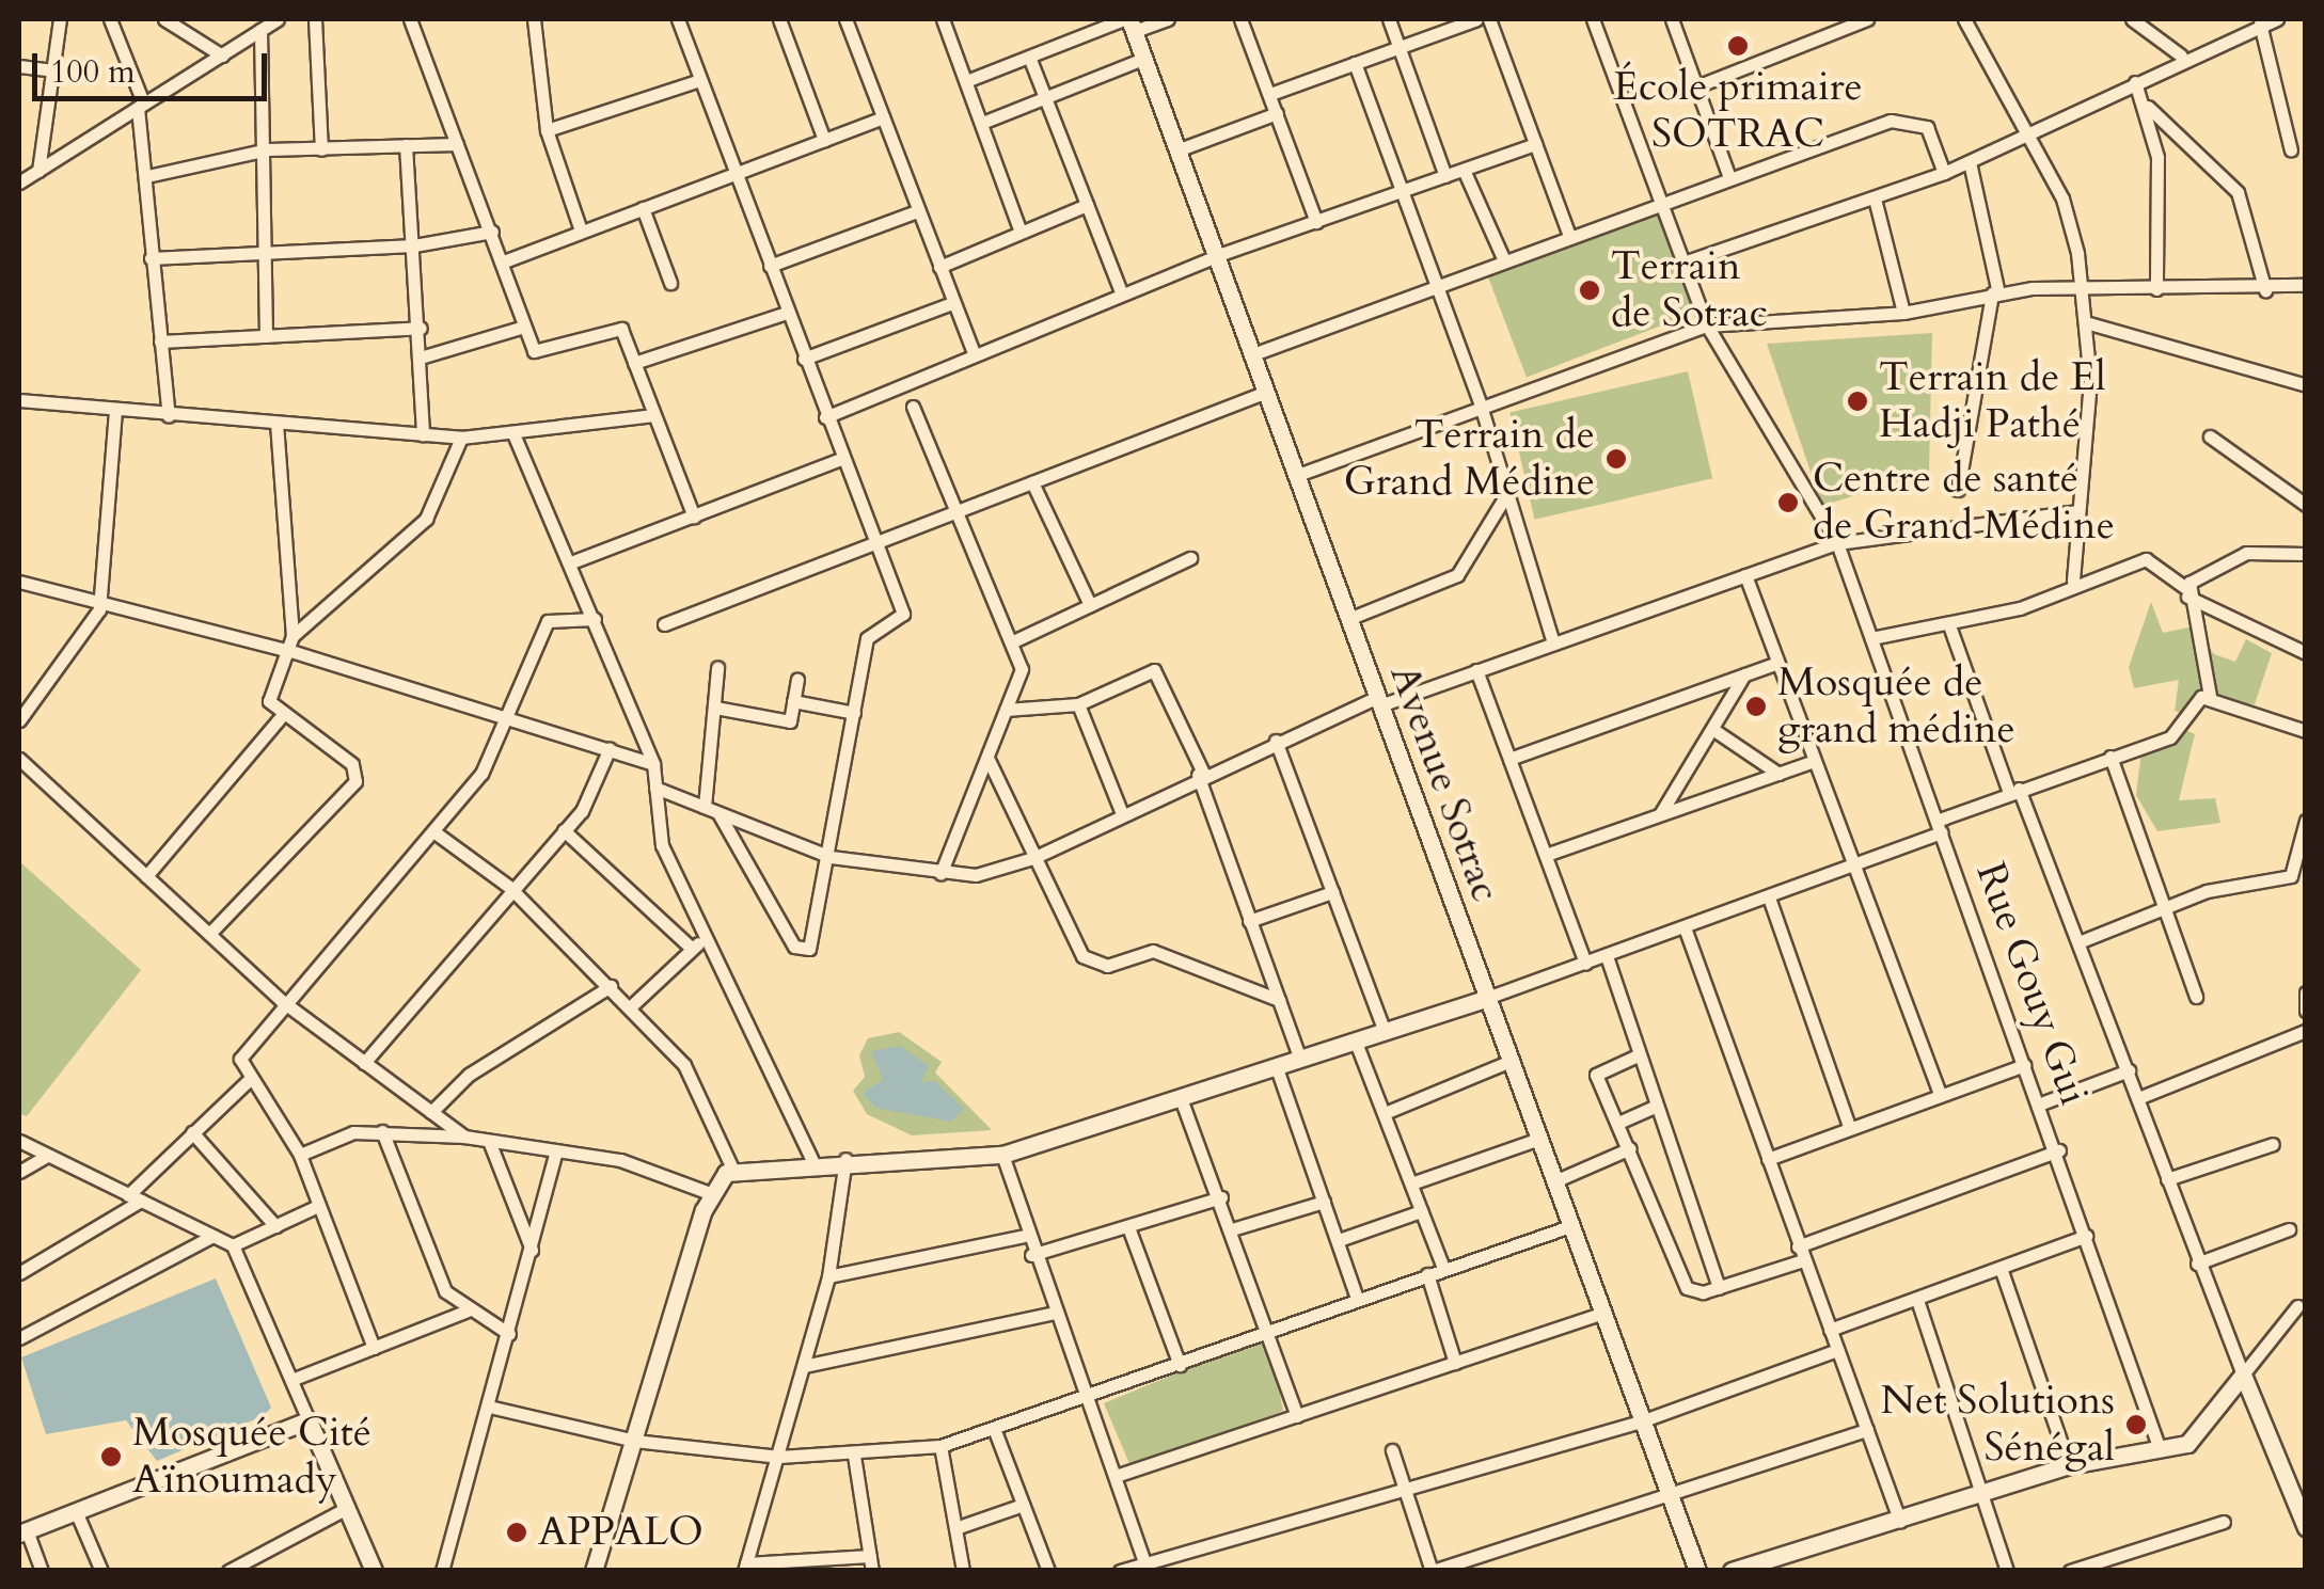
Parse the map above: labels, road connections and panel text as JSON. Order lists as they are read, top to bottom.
{
  "streets": {
    "street": ["Avenue Sotrac", "Rue Gouy Gui"]
  },
  "places": [
    "École primaire SOTRAC",
    "Terrain de Sotrac",
    "Terrain de El Hadji Pathé",
    "Terrain de Grand Médine",
    "Centre de santé de Grand Médine",
    "Mosquée de grand médine",
    "Net Solutions Sénégal",
    "Mosquée Cité Aïnoumady",
    "APPALO"
  ],
  "scale_bar": "100 m"
}
